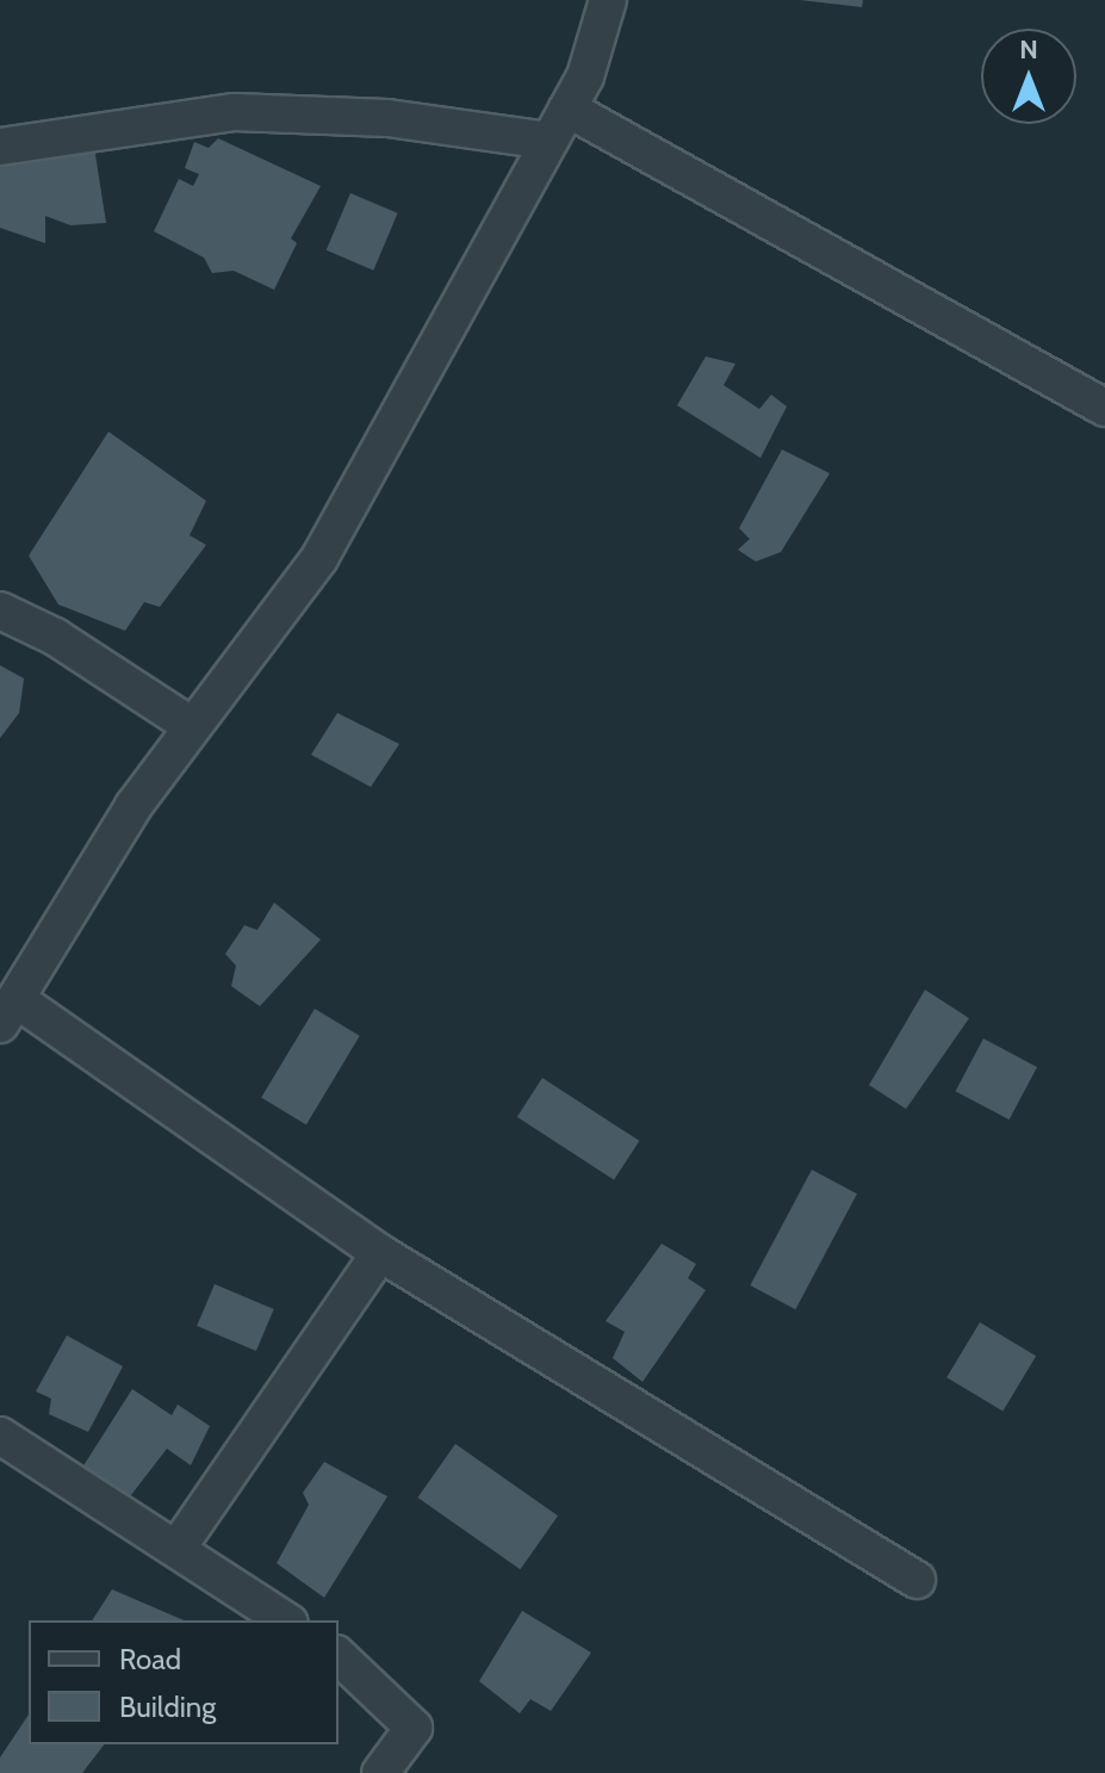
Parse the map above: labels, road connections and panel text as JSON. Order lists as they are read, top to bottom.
{
  "legend": ["Road", "Building"],
  "north": "top"
}
